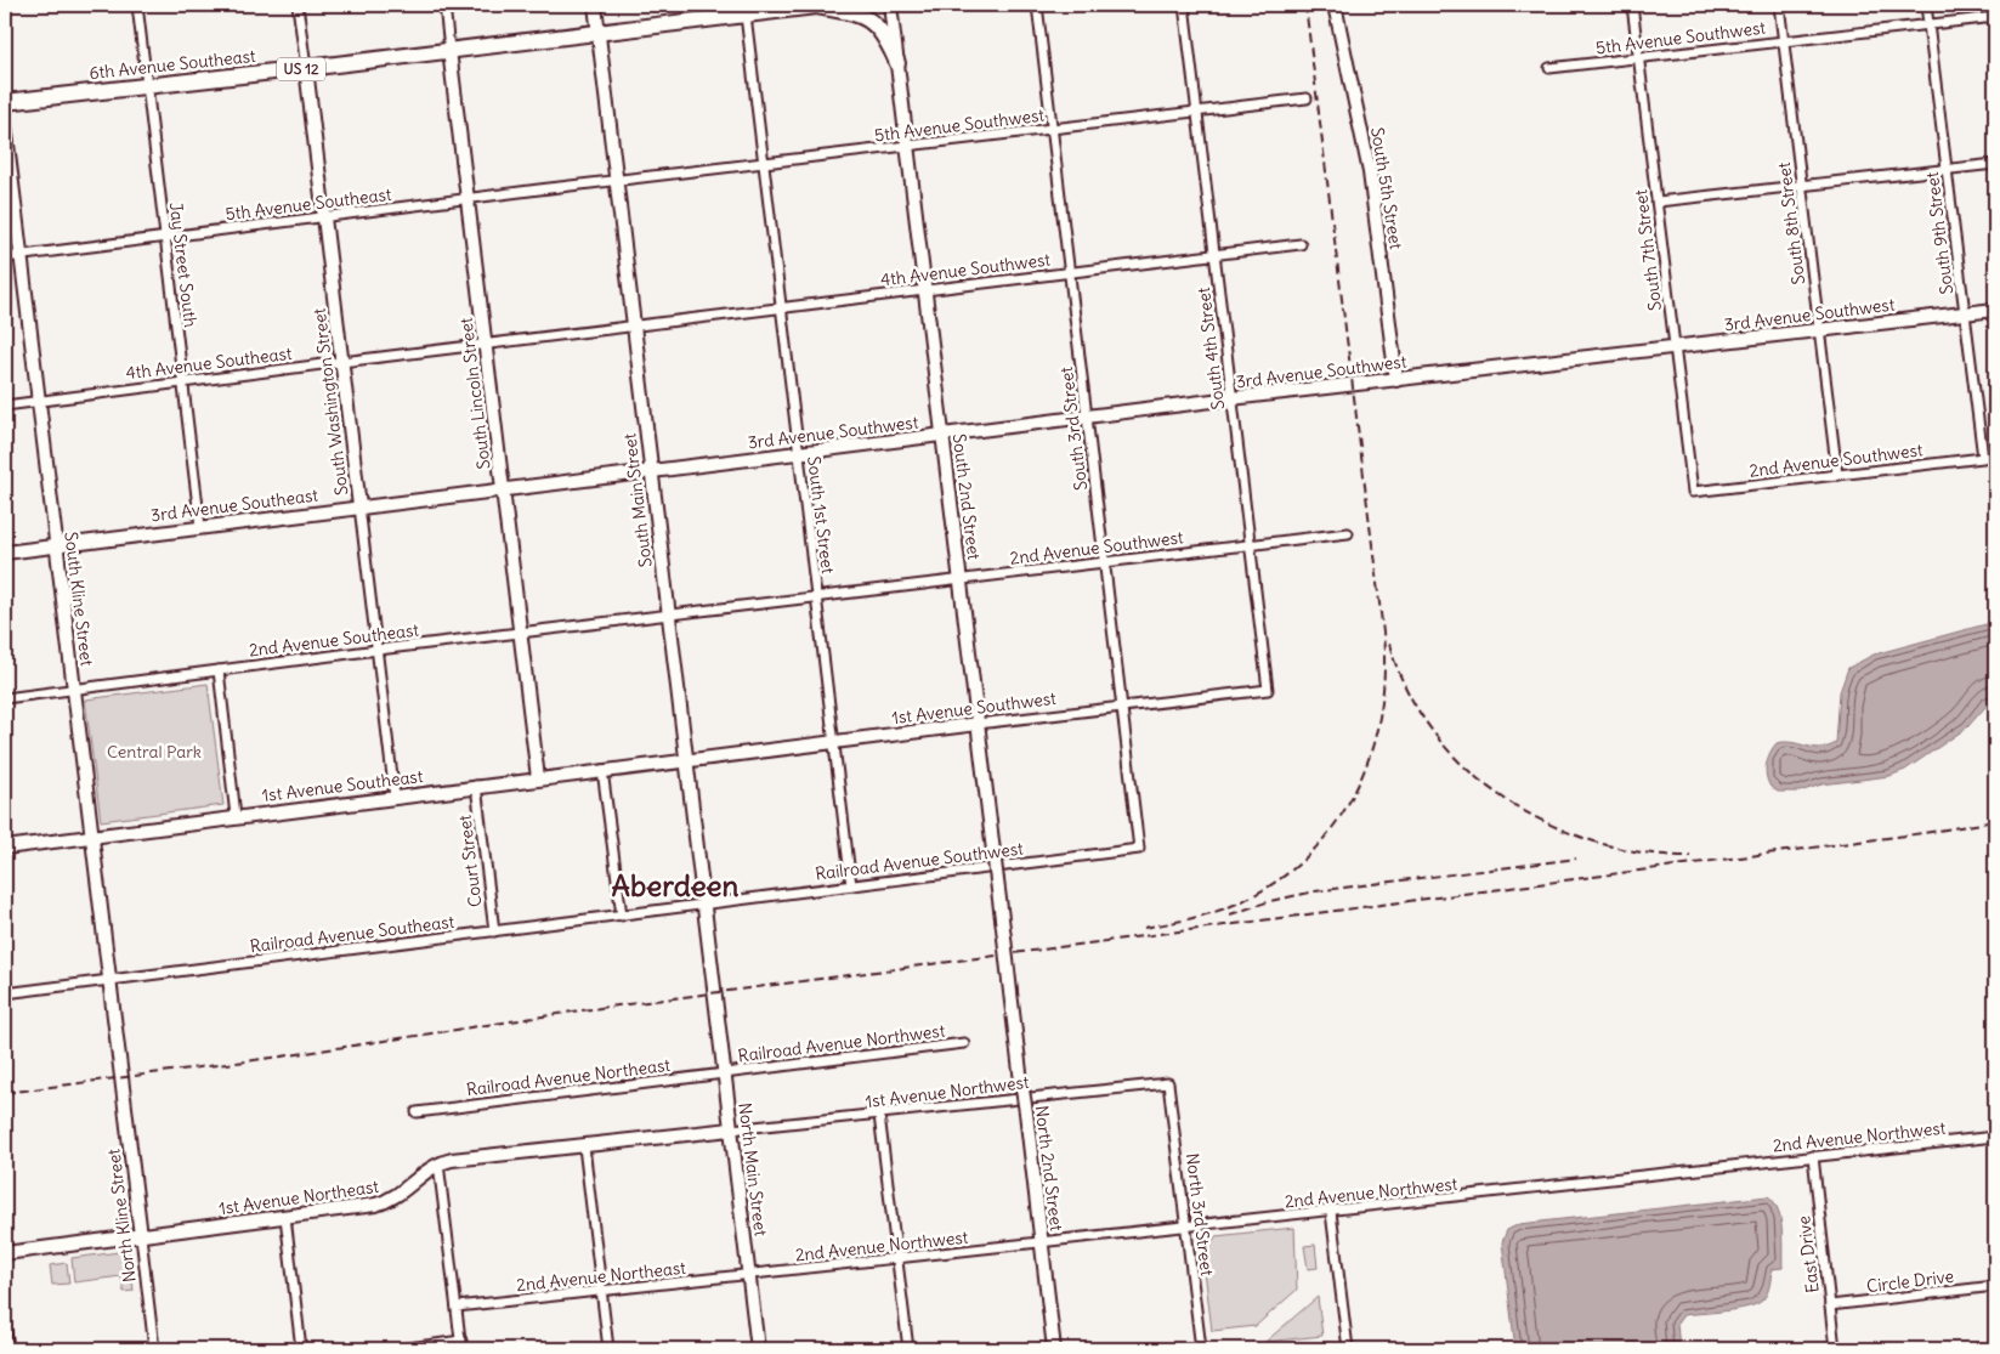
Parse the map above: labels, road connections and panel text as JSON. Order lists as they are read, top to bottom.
{
  "streets": {
    "highway": ["6th Avenue Southeast", "US 12"],
    "street": [
      "5th Avenue Southwest",
      "South 5th Street",
      "5th Avenue Southeast",
      "South 8th Street",
      "South 9th Street",
      "South 7th Street",
      "Jay Street South",
      "4th Avenue Southwest",
      "3rd Avenue Southwest",
      "South 4th Street",
      "4th Avenue Southeast",
      "South Lincoln Street",
      "South Washington Street",
      "South 3rd Street",
      "2nd Avenue Southwest",
      "South 2nd Street",
      "South Main Street",
      "3rd Avenue Southeast",
      "South 1st Street",
      "South Kline Street",
      "2nd Avenue Southeast",
      "1st Avenue Southwest",
      "1st Avenue Southeast",
      "Court Street",
      "Railroad Avenue Southwest",
      "Railroad Avenue Southeast",
      "Railroad Avenue Northwest",
      "Railroad Avenue Northeast",
      "1st Avenue Northwest",
      "2nd Avenue Northwest",
      "North 2nd Street",
      "North Main Street",
      "1st Avenue Northeast",
      "North 3rd Street",
      "North Kline Street",
      "East Drive",
      "2nd Avenue Northeast",
      "Circle Drive"
    ]
  },
  "crossings": [
    ["5th Avenue Southwest", "5th Avenue Southeast"],
    ["5th Avenue Southwest", "South 8th Street"],
    ["5th Avenue Southwest", "South 9th Street"],
    ["5th Avenue Southwest", "South 7th Street"],
    ["5th Avenue Southwest", "South 4th Street"],
    ["5th Avenue Southwest", "South 3rd Street"],
    ["5th Avenue Southwest", "South 2nd Street"],
    ["5th Avenue Southwest", "South Main Street"],
    ["5th Avenue Southwest", "South 1st Street"],
    ["6th Avenue Southeast", "US 12"],
    ["6th Avenue Southeast", "Jay Street South"],
    ["6th Avenue Southeast", "South Lincoln Street"],
    ["6th Avenue Southeast", "South Washington Street"],
    ["6th Avenue Southeast", "South Main Street"],
    ["US 12", "South Main Street"],
    ["US 12", "South 1st Street"],
    ["South 5th Street", "3rd Avenue Southwest"],
    ["5th Avenue Southeast", "Jay Street South"],
    ["5th Avenue Southeast", "South Lincoln Street"],
    ["5th Avenue Southeast", "South Washington Street"],
    ["5th Avenue Southeast", "South Main Street"],
    ["5th Avenue Southeast", "South Kline Street"],
    ["South 8th Street", "3rd Avenue Southwest"],
    ["South 8th Street", "2nd Avenue Southwest"],
    ["South 9th Street", "3rd Avenue Southwest"],
    ["South 9th Street", "2nd Avenue Southwest"],
    ["South 7th Street", "3rd Avenue Southwest"],
    ["South 7th Street", "2nd Avenue Southwest"],
    ["Jay Street South", "4th Avenue Southeast"],
    ["Jay Street South", "3rd Avenue Southeast"],
    ["4th Avenue Southwest", "South 4th Street"],
    ["4th Avenue Southwest", "4th Avenue Southeast"],
    ["4th Avenue Southwest", "South 3rd Street"],
    ["4th Avenue Southwest", "South 2nd Street"],
    ["4th Avenue Southwest", "South Main Street"],
    ["4th Avenue Southwest", "South 1st Street"],
    ["3rd Avenue Southwest", "South 4th Street"],
    ["3rd Avenue Southwest", "South 3rd Street"],
    ["3rd Avenue Southwest", "South 2nd Street"],
    ["3rd Avenue Southwest", "South Main Street"],
    ["3rd Avenue Southwest", "3rd Avenue Southeast"],
    ["3rd Avenue Southwest", "South 1st Street"],
    ["South 4th Street", "2nd Avenue Southwest"],
    ["South 4th Street", "1st Avenue Southwest"],
    ["4th Avenue Southeast", "South Lincoln Street"],
    ["4th Avenue Southeast", "South Washington Street"],
    ["4th Avenue Southeast", "South Main Street"],
    ["4th Avenue Southeast", "South Kline Street"],
    ["South Lincoln Street", "3rd Avenue Southeast"],
    ["South Lincoln Street", "2nd Avenue Southeast"],
    ["South Lincoln Street", "1st Avenue Southeast"],
    ["South Washington Street", "3rd Avenue Southeast"],
    ["South Washington Street", "2nd Avenue Southeast"],
    ["South Washington Street", "1st Avenue Southeast"],
    ["South 3rd Street", "2nd Avenue Southwest"],
    ["South 3rd Street", "1st Avenue Southwest"],
    ["South 3rd Street", "Railroad Avenue Southwest"],
    ["2nd Avenue Southwest", "South 2nd Street"],
    ["2nd Avenue Southwest", "South Main Street"],
    ["2nd Avenue Southwest", "South 1st Street"],
    ["2nd Avenue Southwest", "2nd Avenue Southeast"],
    ["South 2nd Street", "1st Avenue Southwest"],
    ["South 2nd Street", "North 2nd Street"],
    ["South Main Street", "3rd Avenue Southeast"],
    ["South Main Street", "2nd Avenue Southeast"],
    ["South Main Street", "1st Avenue Southwest"],
    ["South Main Street", "1st Avenue Southeast"],
    ["South Main Street", "Railroad Avenue Southwest"],
    ["South Main Street", "Railroad Avenue Southeast"],
    ["South Main Street", "North Main Street"],
    ["3rd Avenue Southeast", "South Kline Street"],
    ["South 1st Street", "1st Avenue Southwest"],
    ["South 1st Street", "Railroad Avenue Southwest"],
    ["South Kline Street", "2nd Avenue Southeast"],
    ["South Kline Street", "1st Avenue Southeast"],
    ["South Kline Street", "Railroad Avenue Southeast"],
    ["South Kline Street", "North Kline Street"],
    ["1st Avenue Southwest", "1st Avenue Southeast"],
    ["1st Avenue Southeast", "Court Street"],
    ["Court Street", "Railroad Avenue Southeast"],
    ["Railroad Avenue Southwest", "Railroad Avenue Southeast"],
    ["Railroad Avenue Northwest", "Railroad Avenue Northeast"],
    ["Railroad Avenue Northwest", "North Main Street"],
    ["Railroad Avenue Northeast", "North Main Street"],
    ["1st Avenue Northwest", "North Main Street"],
    ["1st Avenue Northwest", "1st Avenue Northeast"],
    ["1st Avenue Northwest", "North 3rd Street"],
    ["2nd Avenue Northwest", "North 2nd Street"],
    ["2nd Avenue Northwest", "North Main Street"],
    ["2nd Avenue Northwest", "North 3rd Street"],
    ["2nd Avenue Northwest", "East Drive"],
    ["2nd Avenue Northwest", "2nd Avenue Northeast"],
    ["North Main Street", "1st Avenue Northeast"],
    ["North Main Street", "2nd Avenue Northeast"],
    ["1st Avenue Northeast", "North Kline Street"],
    ["East Drive", "Circle Drive"]
  ],
  "districts": ["Aberdeen"],
  "parks": ["Central Park"]
}
